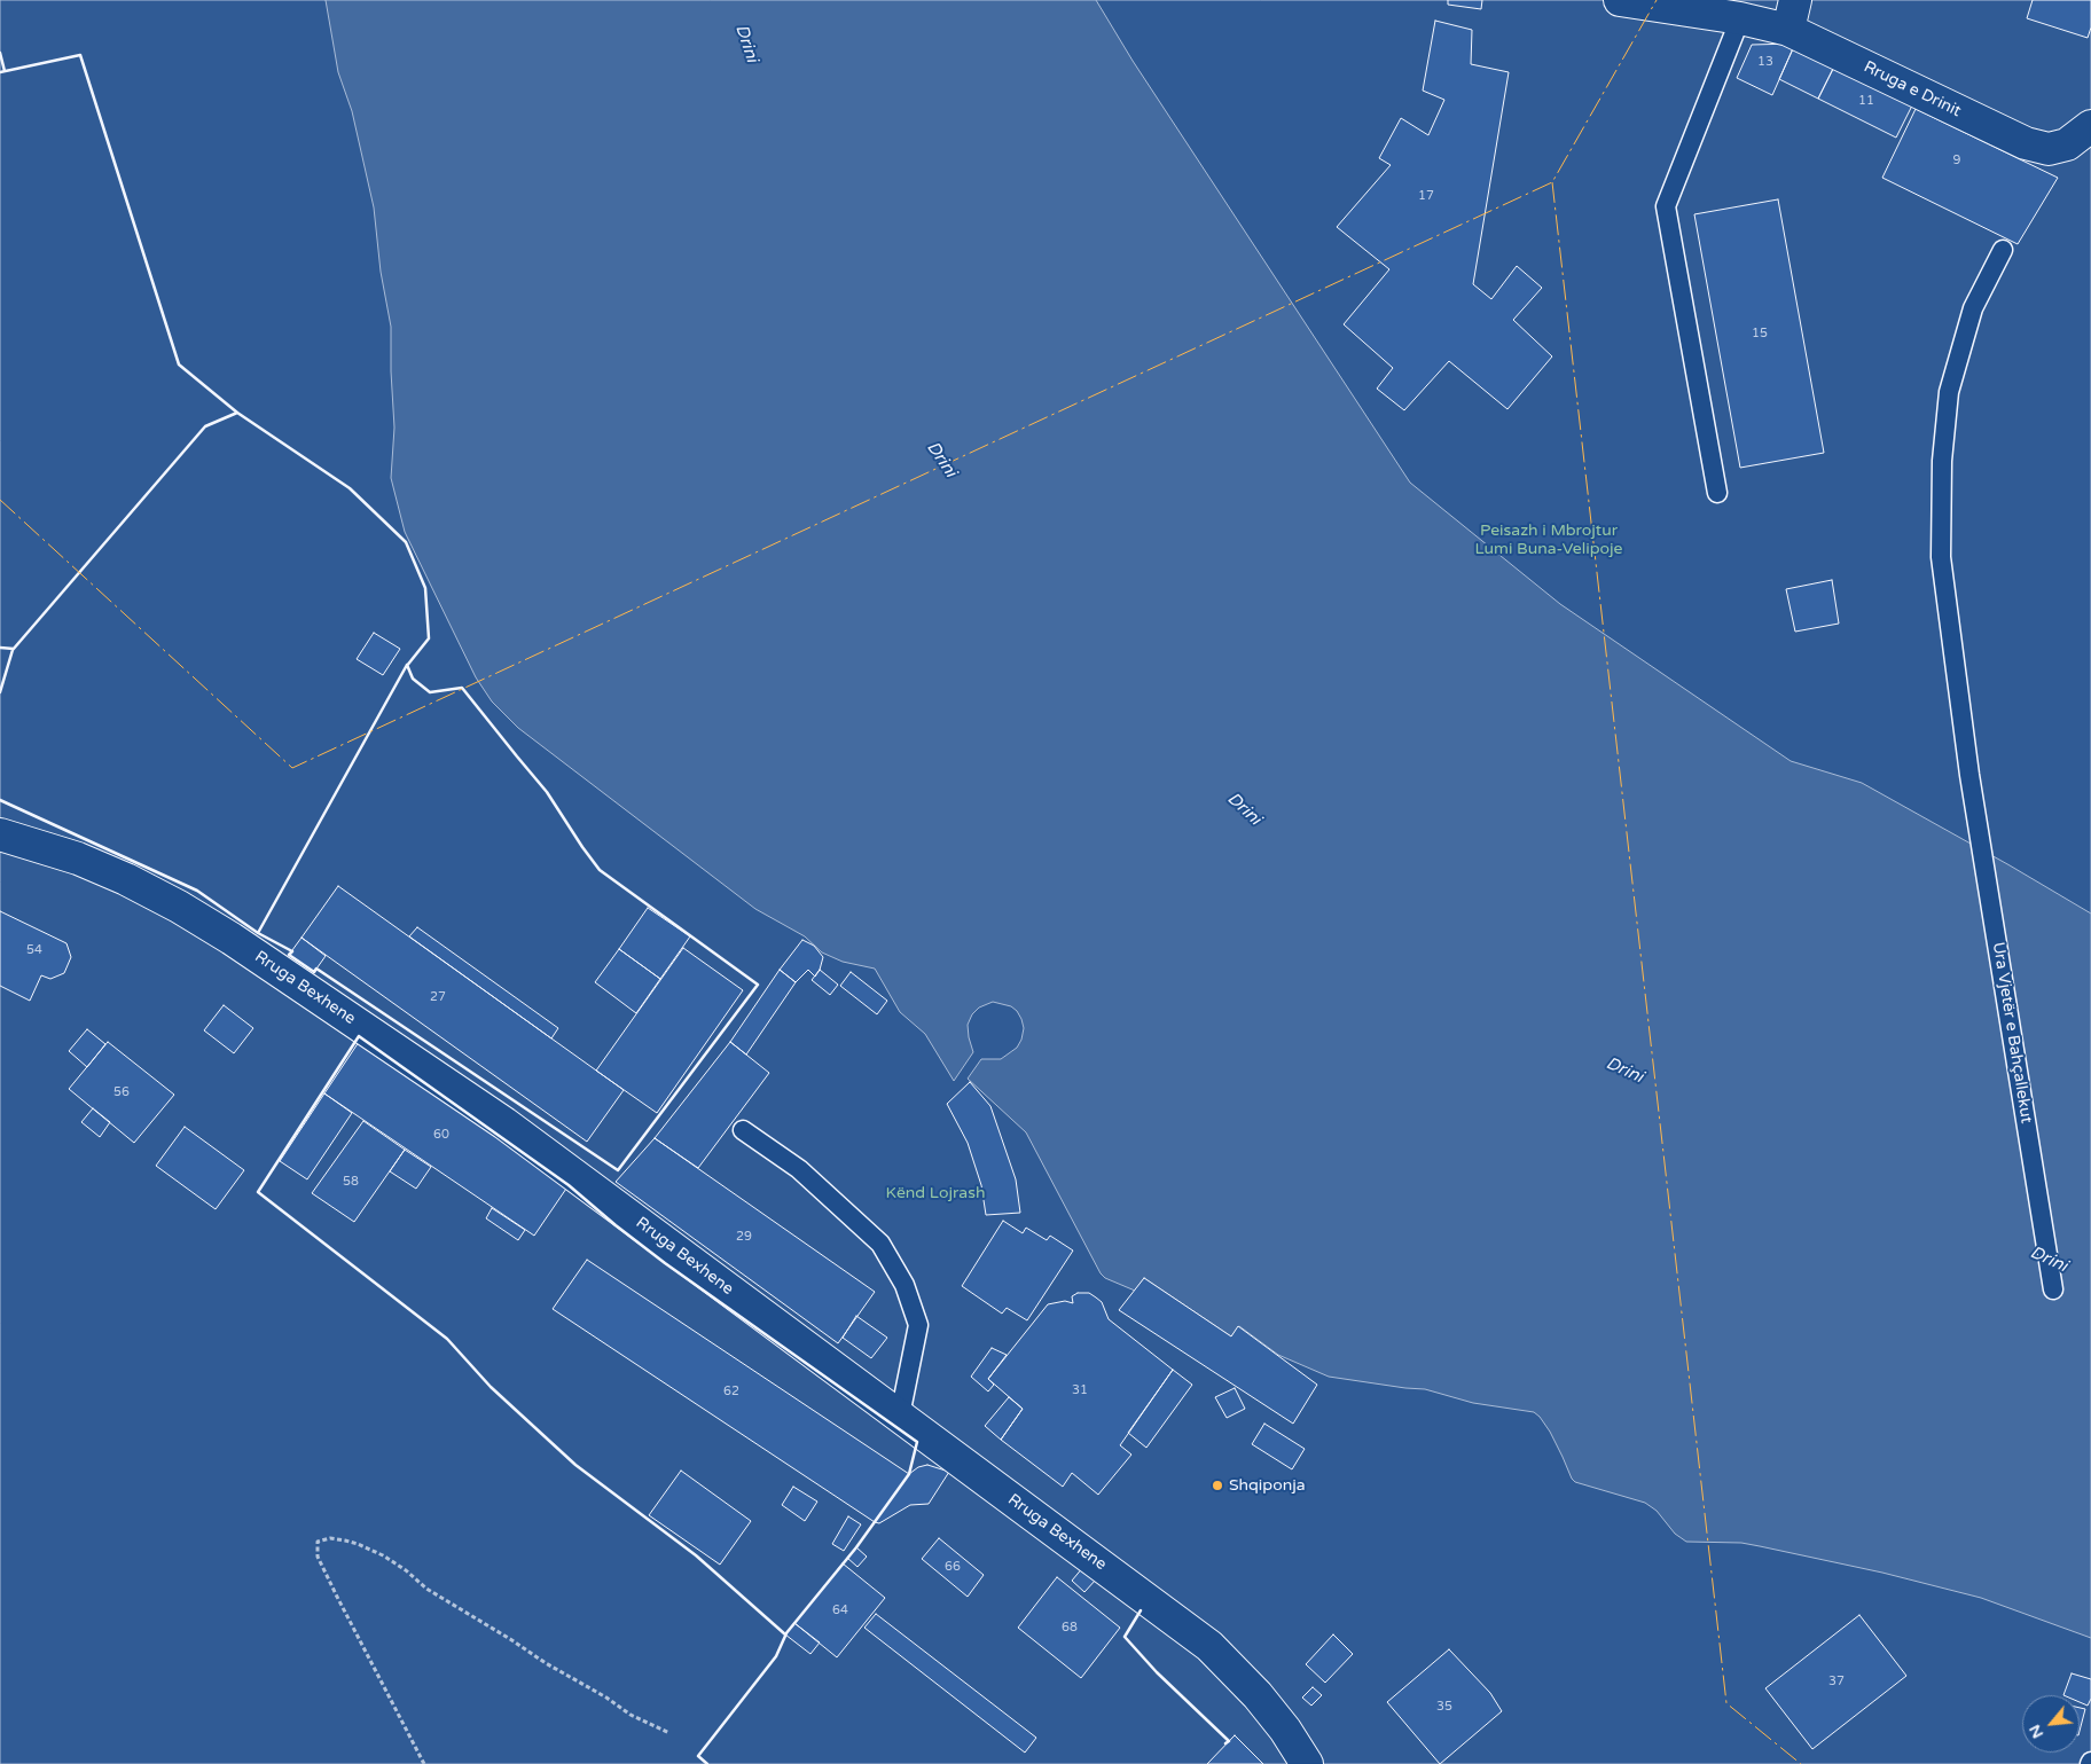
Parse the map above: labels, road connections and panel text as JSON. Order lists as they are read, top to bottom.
{
  "streets": {
    "street": ["Rruga e Drinit", "Rruga Bexhene"],
    "lane": ["Ura Vjetër e Bahçallekut"]
  },
  "water": ["Drini"],
  "parks": ["Peisazh i Mbrojtur Lumi Buna-Velipoje", "Kënd Lojrash"],
  "places": ["Shqiponja"],
  "house_numbers": [
    "13",
    "11",
    "9",
    "17",
    "15",
    "54",
    "27",
    "56",
    "60",
    "58",
    "29",
    "31",
    "62",
    "66",
    "64",
    "68",
    "37",
    "35"
  ],
  "north": "bottom left"
}
